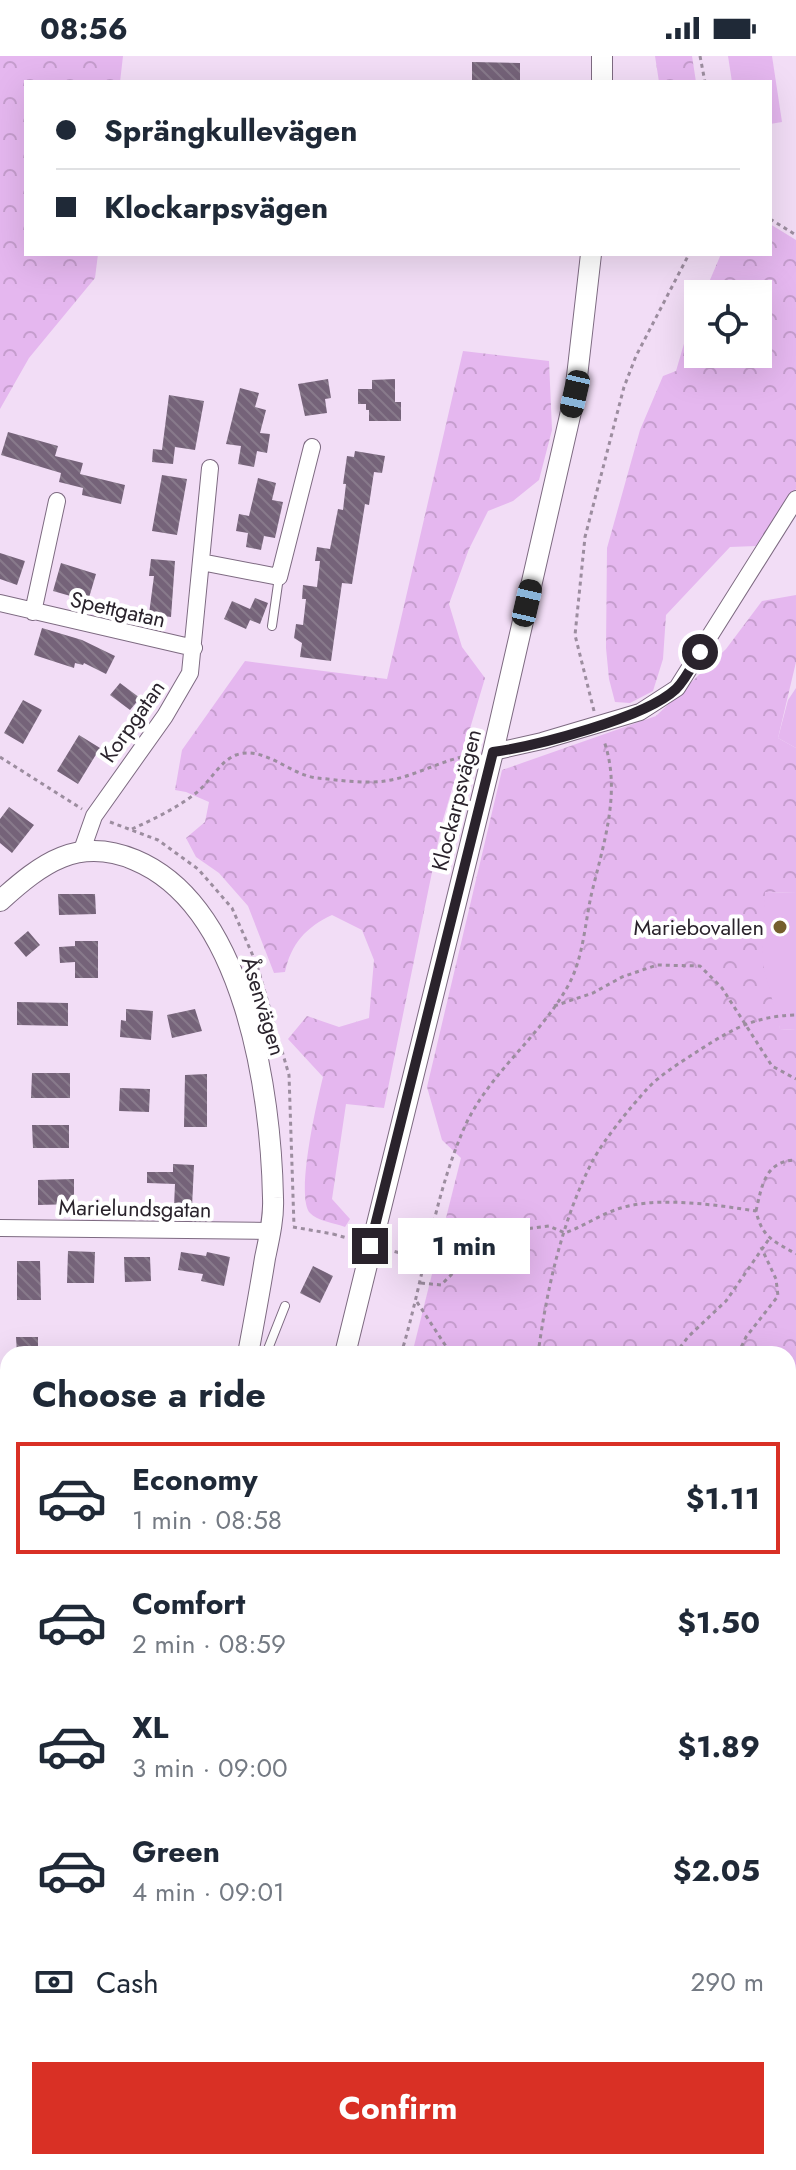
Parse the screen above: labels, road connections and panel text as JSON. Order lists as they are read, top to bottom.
{
  "streets": {
    "street": [
      "Spettgatan",
      "Korpgatan",
      "Klockarpsvägen",
      "Åsenvägen",
      "Marielundsgatan"
    ]
  },
  "crossings": [
    ["Spettgatan", "Korpgatan"],
    ["Korpgatan", "Åsenvägen"],
    ["Åsenvägen", "Marielundsgatan"]
  ],
  "places": ["Mariebovallen"],
  "page": {
    "status": "08:56",
    "banner": ["Sprängkullevägen", "Klockarpsvägen"],
    "bubble": "1 min",
    "heading": "Choose a ride",
    "list": [
      {
        "name": "Economy",
        "note": "1 min · 08:58",
        "value": "$1.11"
      },
      {
        "name": "Comfort",
        "note": "2 min · 08:59",
        "value": "$1.50"
      },
      {
        "name": "XL",
        "note": "3 min · 09:00",
        "value": "$1.89"
      },
      {
        "name": "Green",
        "note": "4 min · 09:01",
        "value": "$2.05"
      }
    ],
    "pay": ["Cash", "290 m"],
    "buttons": "Confirm"
  }
}
